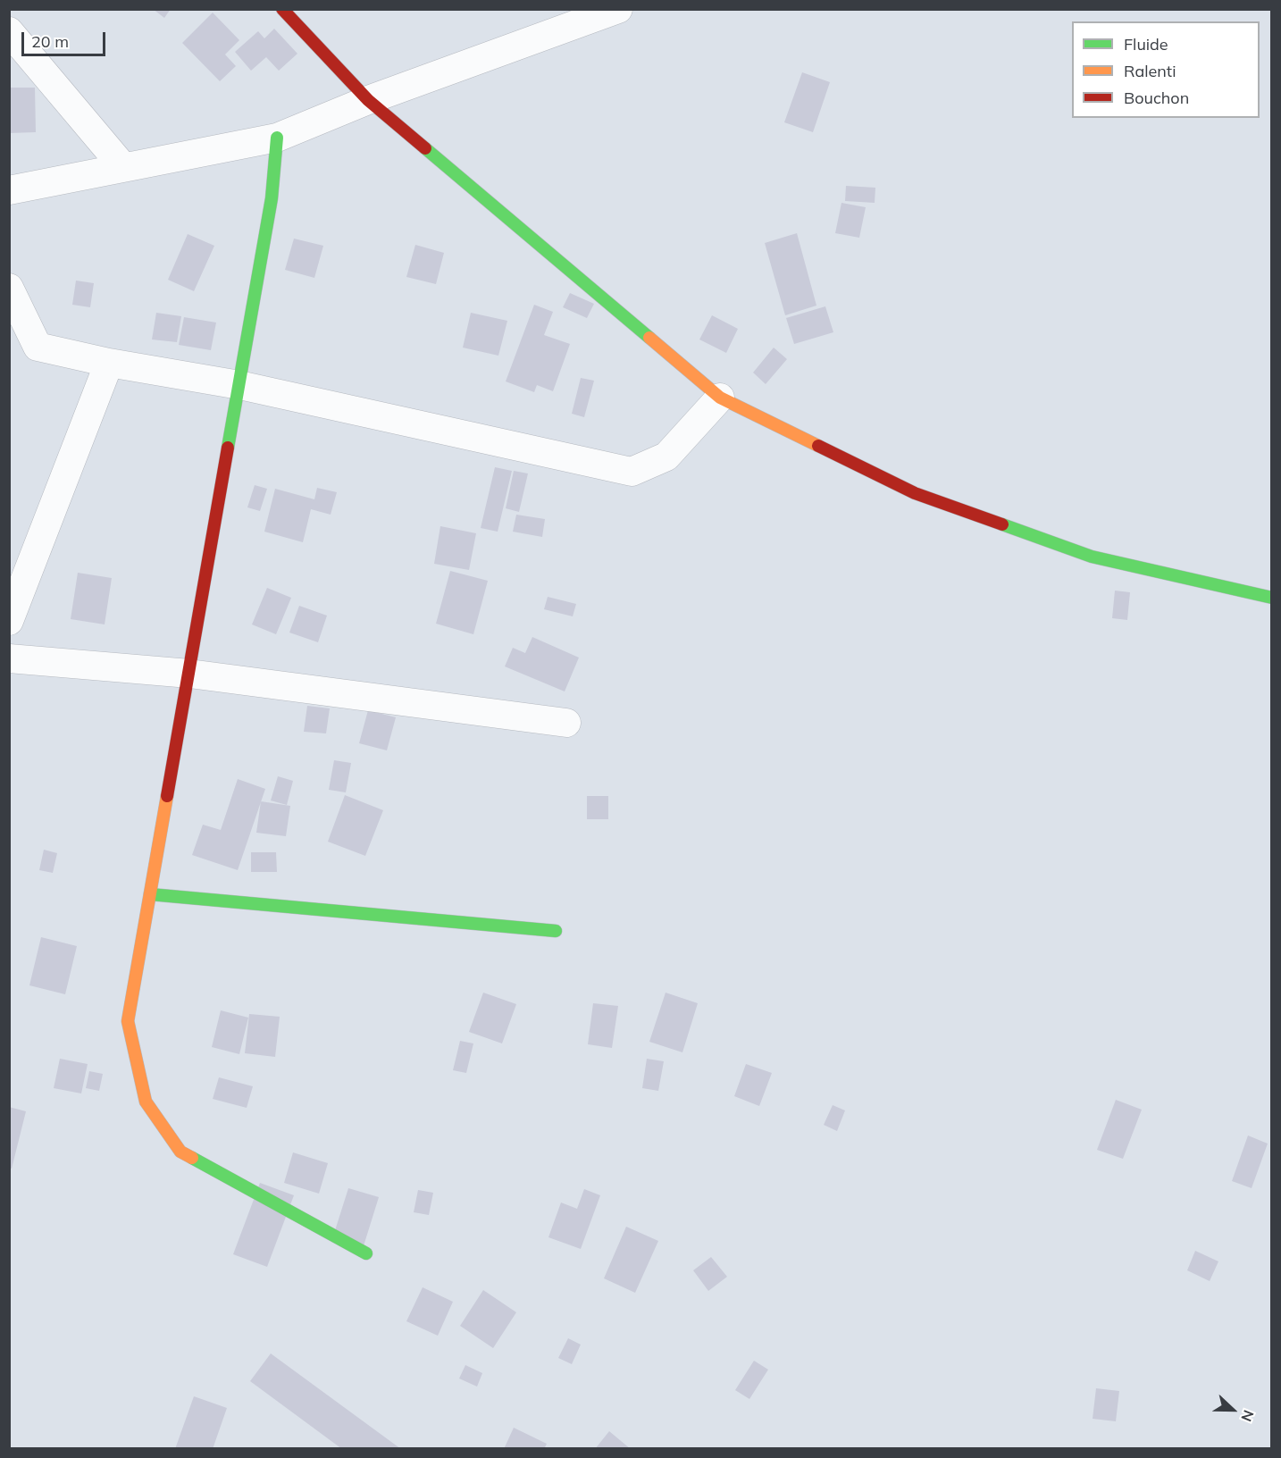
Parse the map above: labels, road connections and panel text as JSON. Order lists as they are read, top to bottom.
{
  "legend": ["Fluide", "Ralenti", "Bouchon"],
  "scale_bar": "20 m",
  "north": "right"
}
